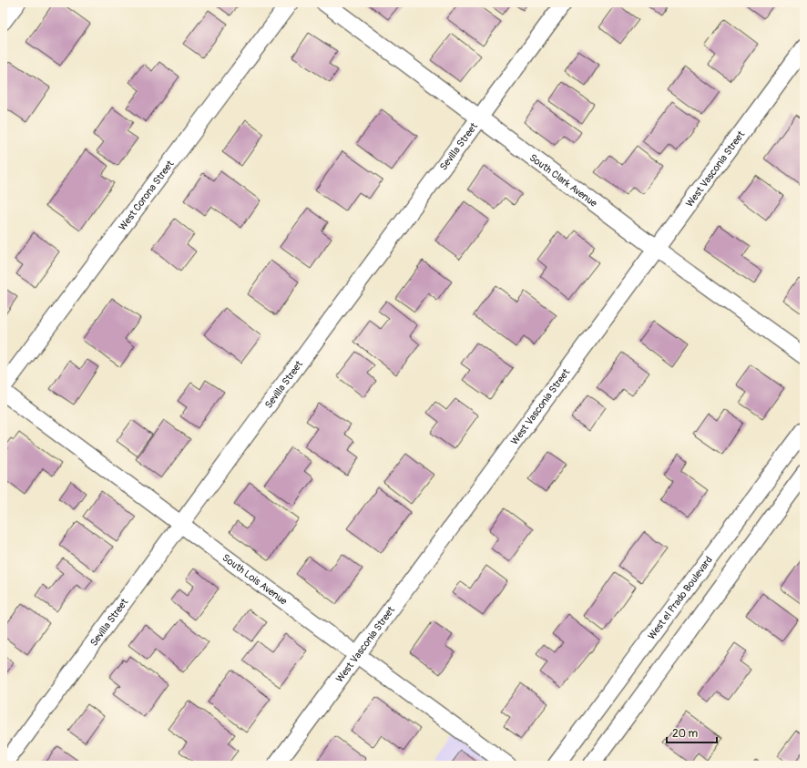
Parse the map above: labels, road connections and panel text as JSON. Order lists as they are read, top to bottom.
{
  "streets": {
    "street": [
      "Sevilla Street",
      "West Vasconia Street",
      "South Clark Avenue",
      "West Corona Street",
      "South Lois Avenue",
      "West el Prado Boulevard"
    ]
  },
  "crossings": [
    ["Sevilla Street", "South Clark Avenue"],
    ["Sevilla Street", "South Lois Avenue"],
    ["West Vasconia Street", "South Clark Avenue"],
    ["West Vasconia Street", "South Lois Avenue"]
  ],
  "scale_bar": "20 m"
}
